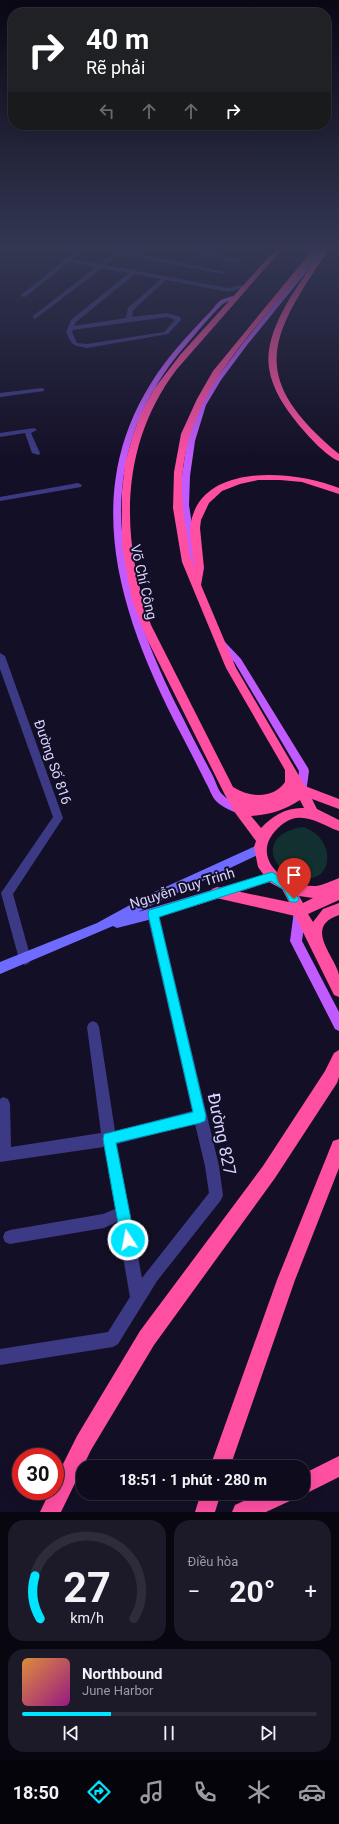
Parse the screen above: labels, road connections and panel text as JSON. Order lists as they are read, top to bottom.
{
  "streets": {
    "highway": ["Võ Chí Công"],
    "main road": ["Nguyễn Duy Trinh"],
    "street": ["Đường Số 816", "Đường 827"]
  },
  "crossings": [
    ["Võ Chí Công", "Nguyễn Duy Trinh"],
    ["Đường Số 816", "Nguyễn Duy Trinh"],
    ["Nguyễn Duy Trinh", "Đường 827"]
  ],
  "page": {
    "turn": ["40 m", "Rẽ phải"],
    "limit": "30",
    "trip": "18:51 · 1 phút · 280 m",
    "tile": "Điều hòa",
    "heat": ["−", "20°", "+"],
    "song": ["Northbound", "June Harbor"],
    "tabs": "18:50",
    "gauge": ["27", "km/h"]
  }
}
